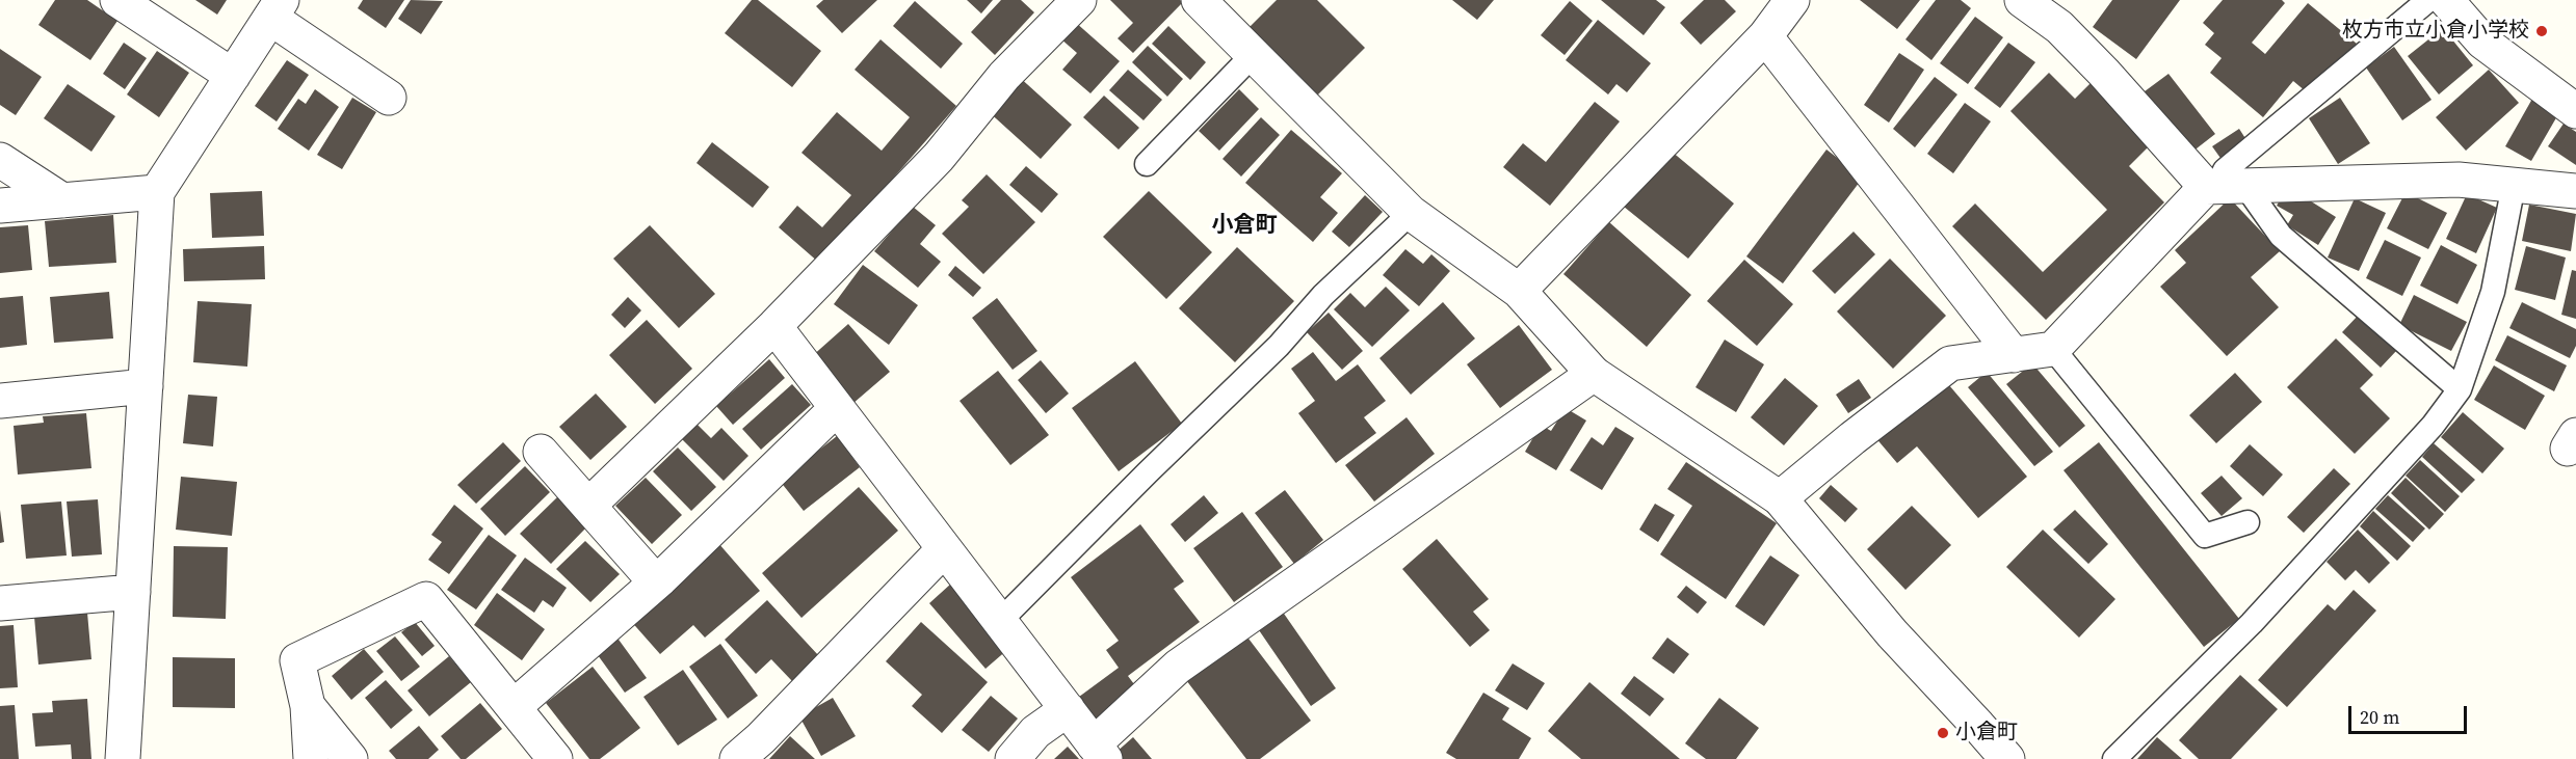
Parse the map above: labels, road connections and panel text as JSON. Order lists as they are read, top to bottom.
{
  "districts": ["小倉町"],
  "places": ["枚方市立小倉小学校", "小倉町"],
  "scale_bar": "20 m"
}
